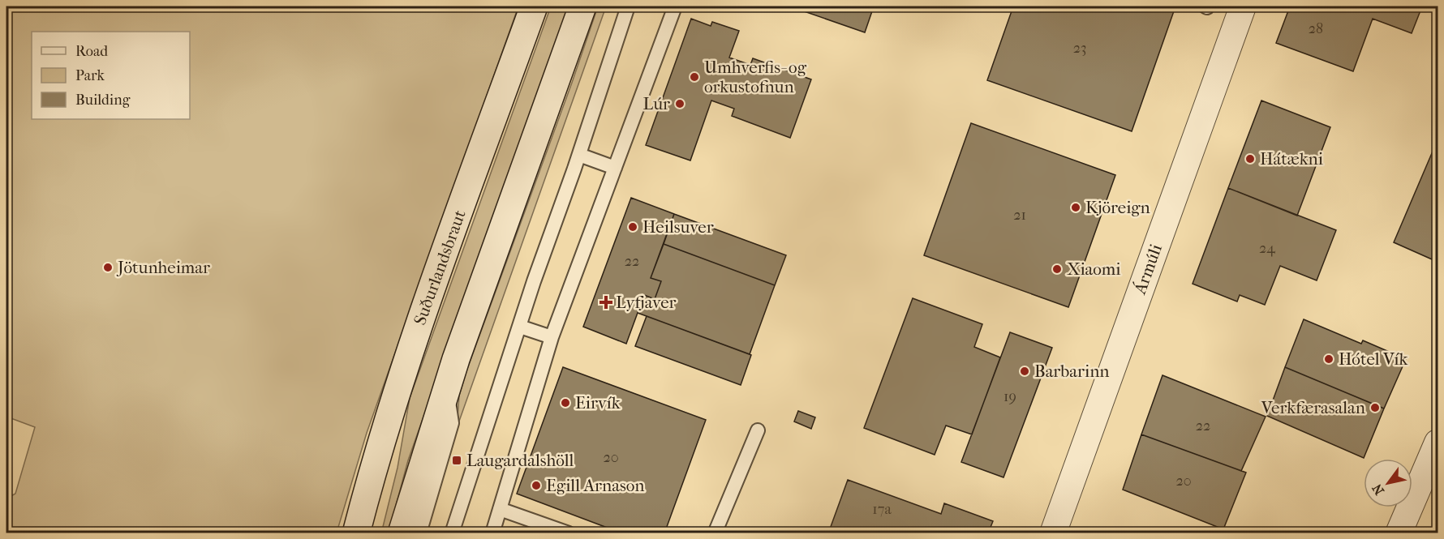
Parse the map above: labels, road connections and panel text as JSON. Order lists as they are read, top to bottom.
{
  "streets": {
    "main road": ["Suðurlandsbraut"],
    "street": ["Ármúli"]
  },
  "places": {
    "other": [
      "Umhverfis- og orkustofnun",
      "Lúr",
      "Hátækni",
      "Kjöreign",
      "Heilsuver",
      "Jötunheimar",
      "Xiaomi",
      "Hótel Vík",
      "Barbarinn",
      "Eirvík",
      "Verkfærasalan",
      "Egill Arnason"
    ],
    "health": ["Lyfjaver"],
    "transit": ["Laugardalshöll"]
  },
  "house_numbers": [
    "28",
    "23",
    "21",
    "24",
    "22",
    "19",
    "22",
    "20",
    "20",
    "17a"
  ],
  "legend": ["Road", "Park", "Building"],
  "north": "bottom left"
}
